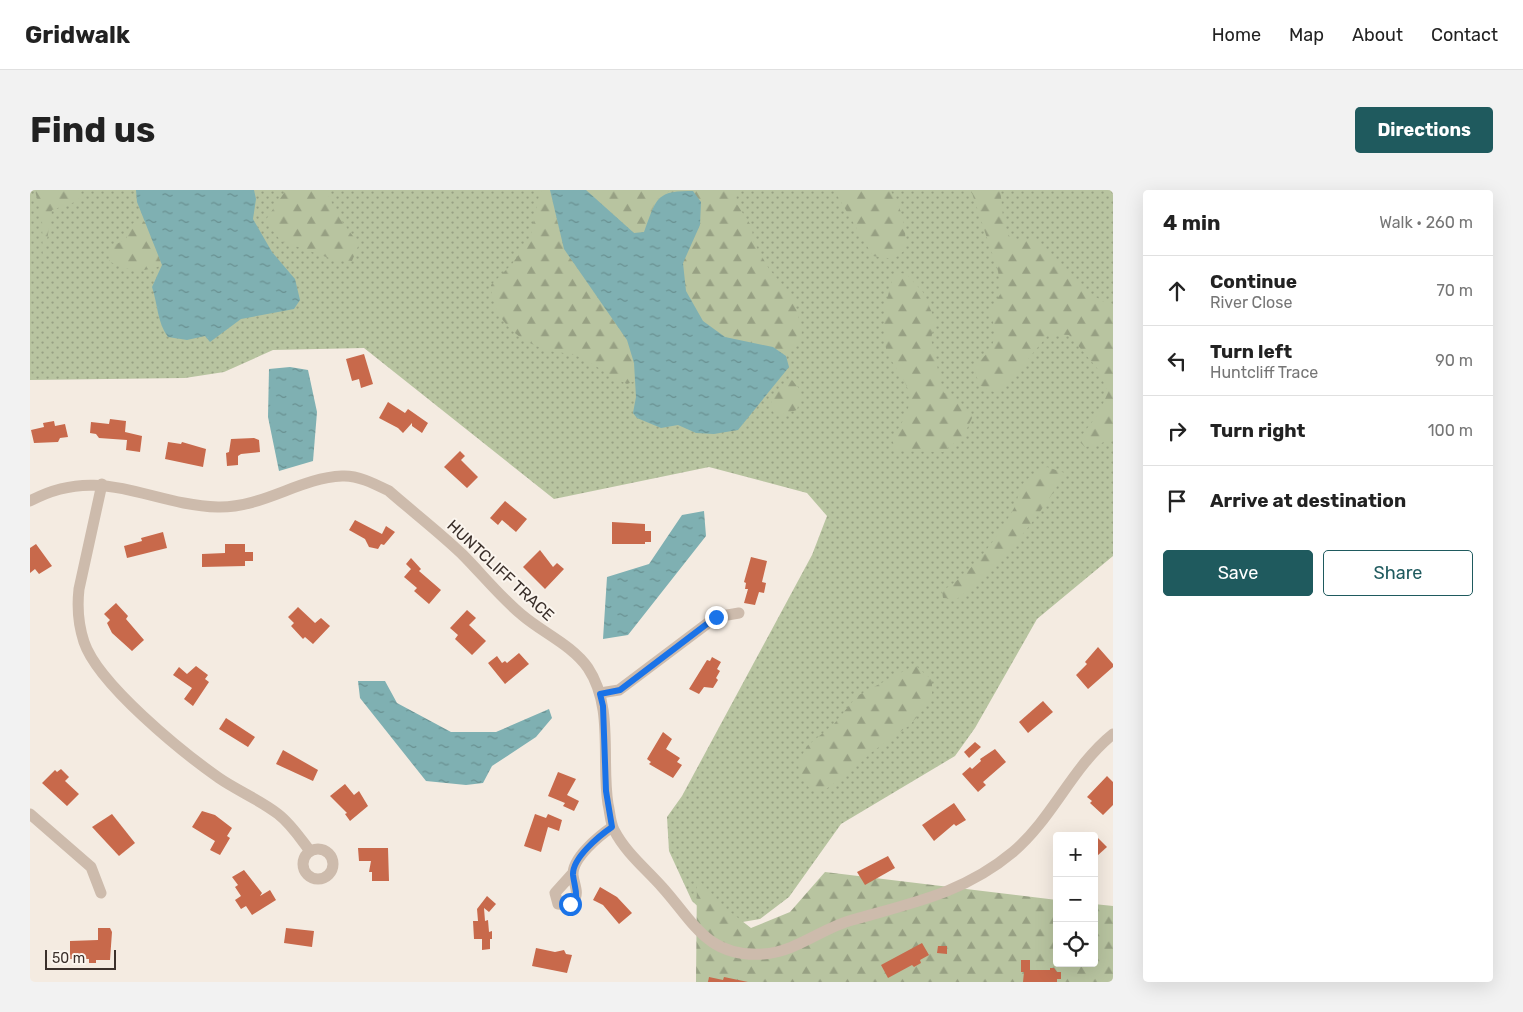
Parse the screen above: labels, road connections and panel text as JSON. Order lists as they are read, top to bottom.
{
  "streets": {
    "street": ["HUNTCLIFF TRACE"]
  },
  "scale_bar": "50 m",
  "page": {
    "header": "Gridwalk",
    "nav": [
      "Home",
      "Map",
      "About",
      "Contact"
    ],
    "buttons": [
      "Directions",
      ["Save", "Share"]
    ],
    "title": "Find us",
    "heading": ["4 min", "Walk · 260 m"],
    "list": [
      ["Continue", "River Close", "70 m"],
      ["Turn left", "Huntcliff Trace", "90 m"],
      ["Turn right", "100 m"],
      "Arrive at destination"
    ],
    "map_buttons": ["+", "−"],
    "scale": "50 m"
  }
}
